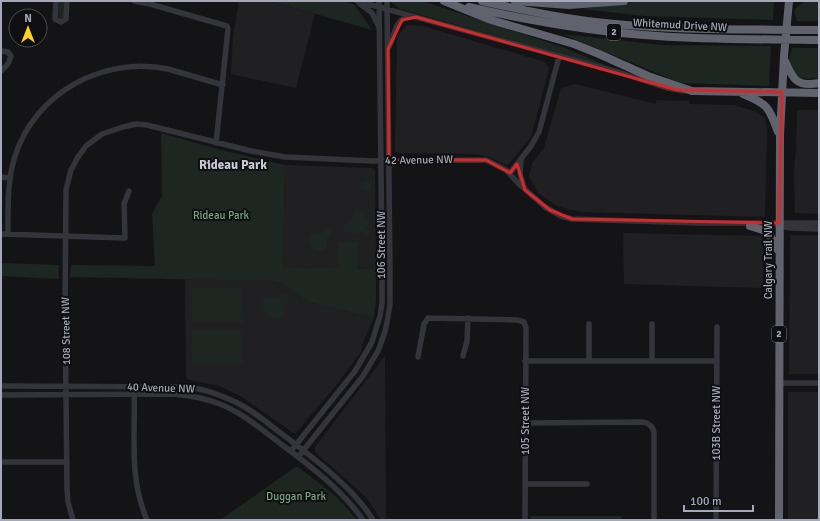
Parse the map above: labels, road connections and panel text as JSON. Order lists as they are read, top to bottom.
{
  "streets": {
    "highway": ["Whitemud Drive NW", "2", "Calgary Trail NW"],
    "street": [
      "42 Avenue NW",
      "106 Street NW",
      "108 Street NW",
      "40 Avenue NW",
      "105 Street NW",
      "103B Street NW"
    ]
  },
  "crossings": [
    ["42 Avenue NW", "106 Street NW"],
    ["42 Avenue NW", "Calgary Trail NW"],
    ["42 Avenue NW", "108 Street NW"],
    ["106 Street NW", "40 Avenue NW"],
    ["108 Street NW", "40 Avenue NW"]
  ],
  "districts": ["Rideau Park"],
  "parks": ["Rideau Park", "Duggan Park"],
  "scale_bar": "100 m",
  "north": "top"
}
